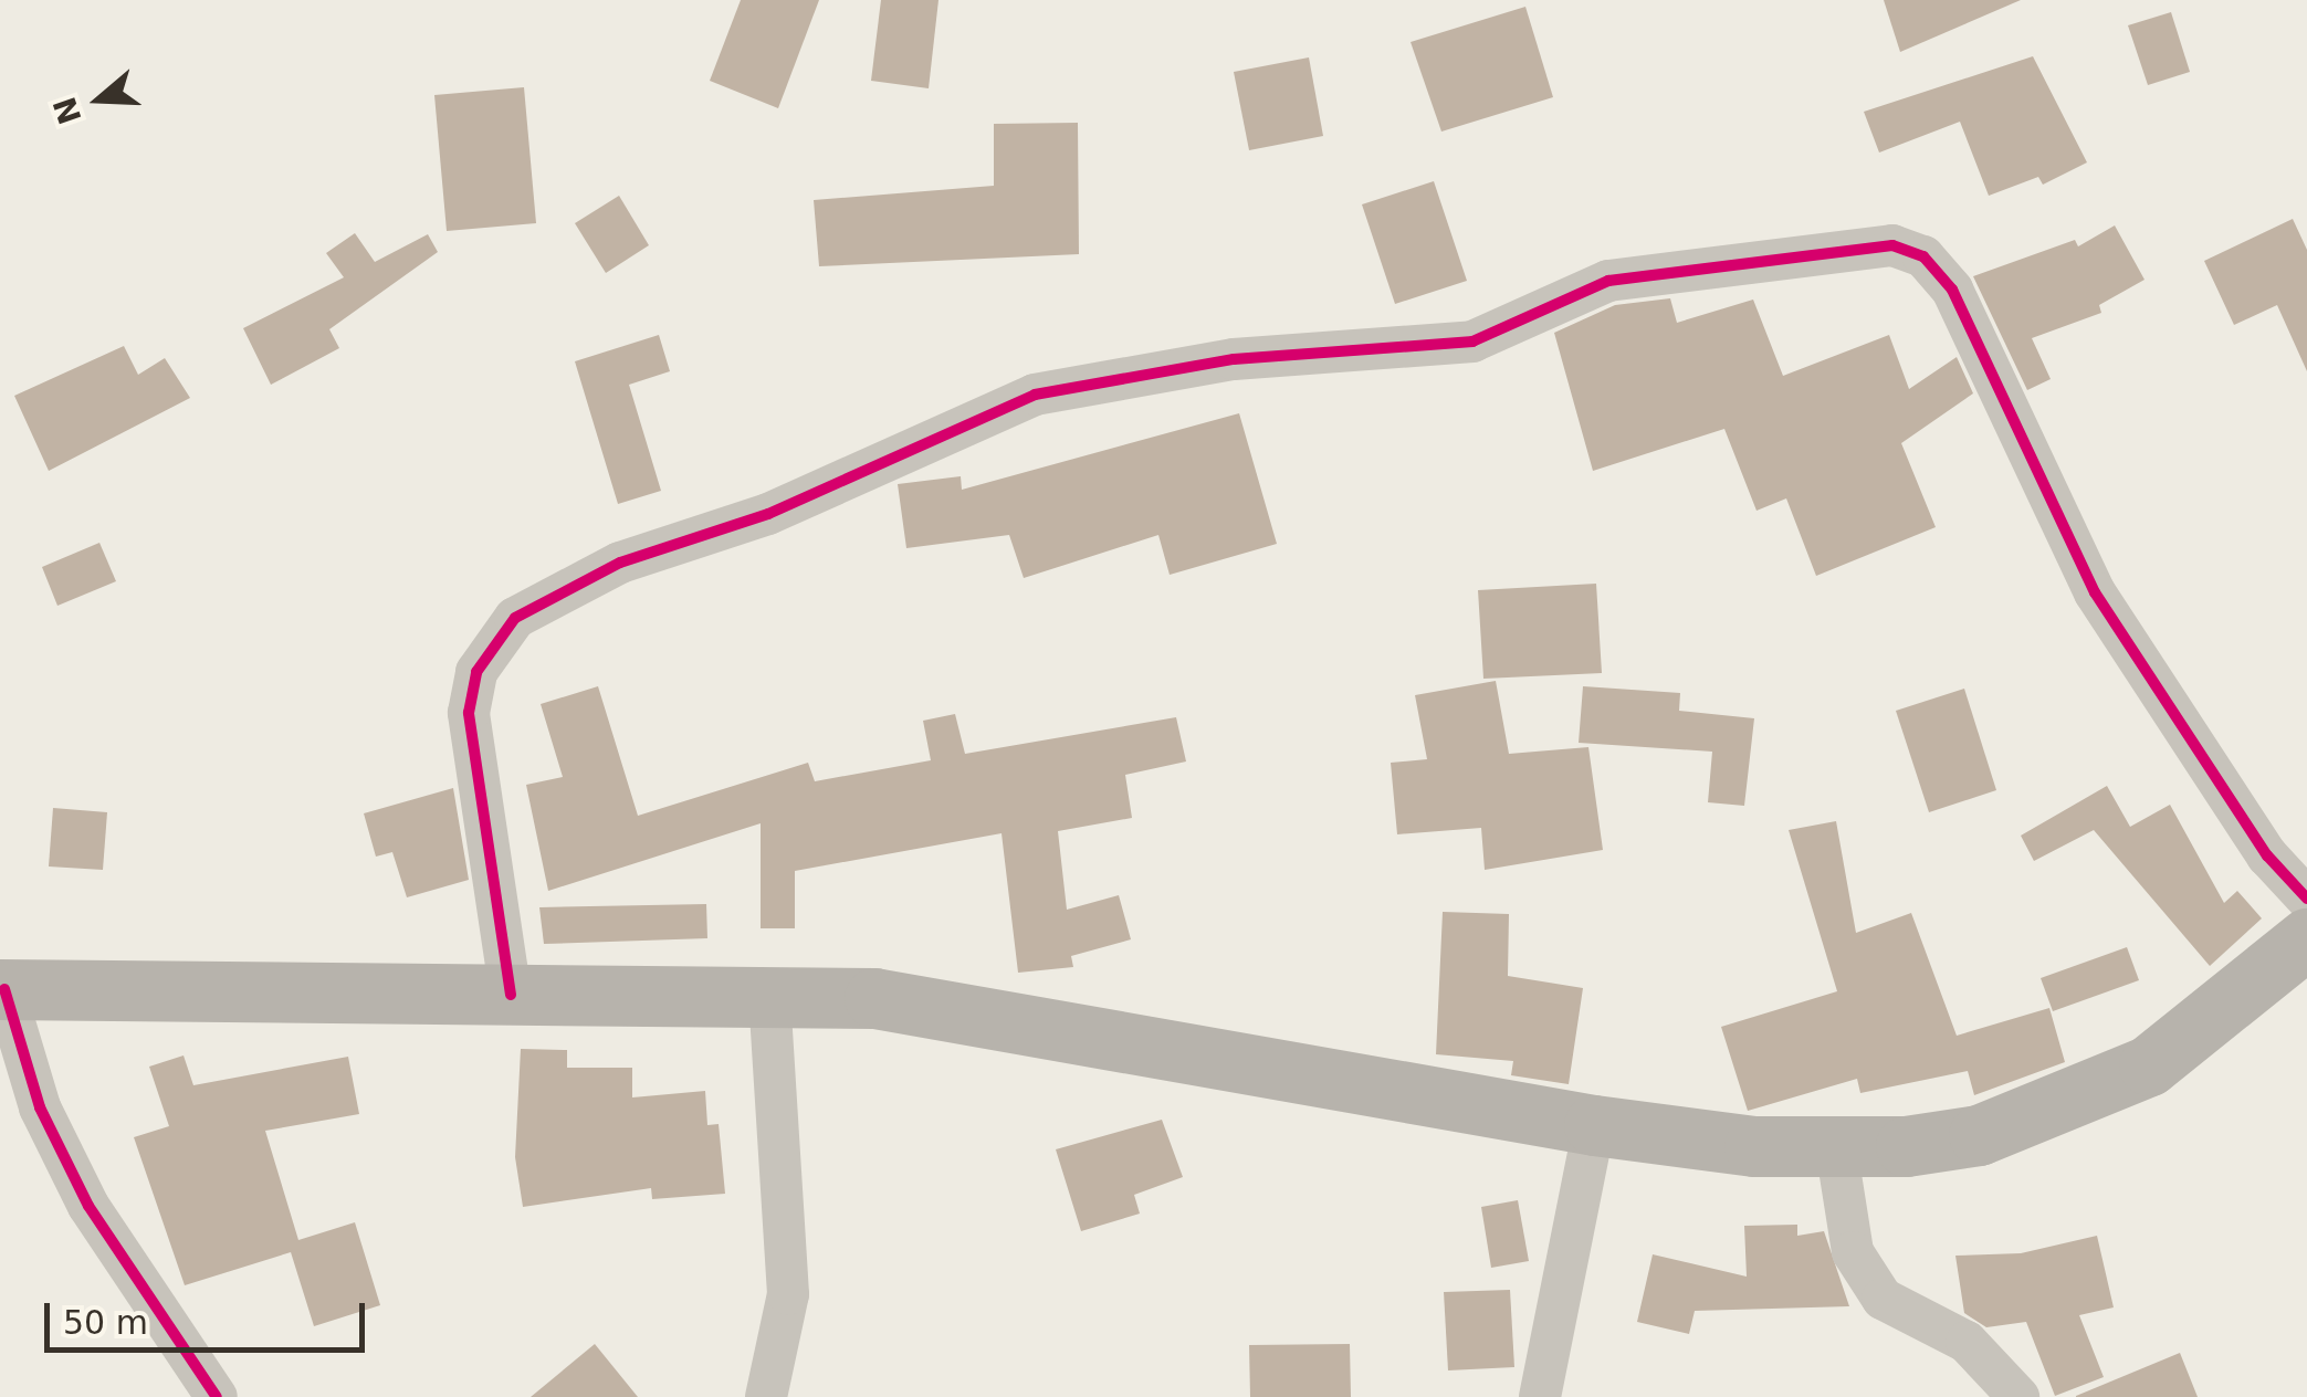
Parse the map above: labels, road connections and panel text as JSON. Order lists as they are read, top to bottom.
{
  "scale_bar": "50 m",
  "north": "left"
}
